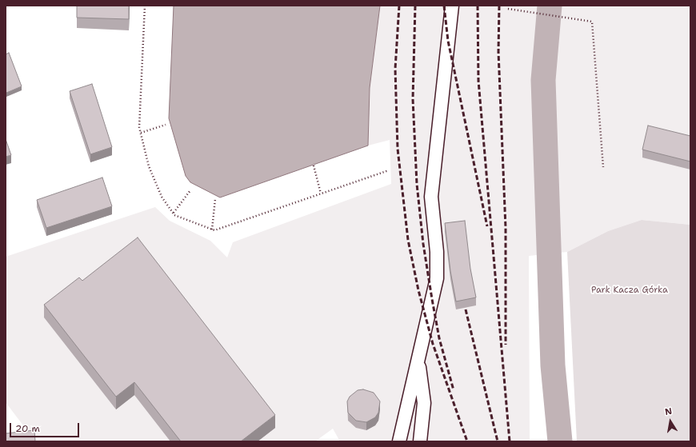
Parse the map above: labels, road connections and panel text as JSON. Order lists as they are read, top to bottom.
{
  "parks": ["Park Kacza Górka"],
  "scale_bar": "20 m",
  "north": "top"
}
